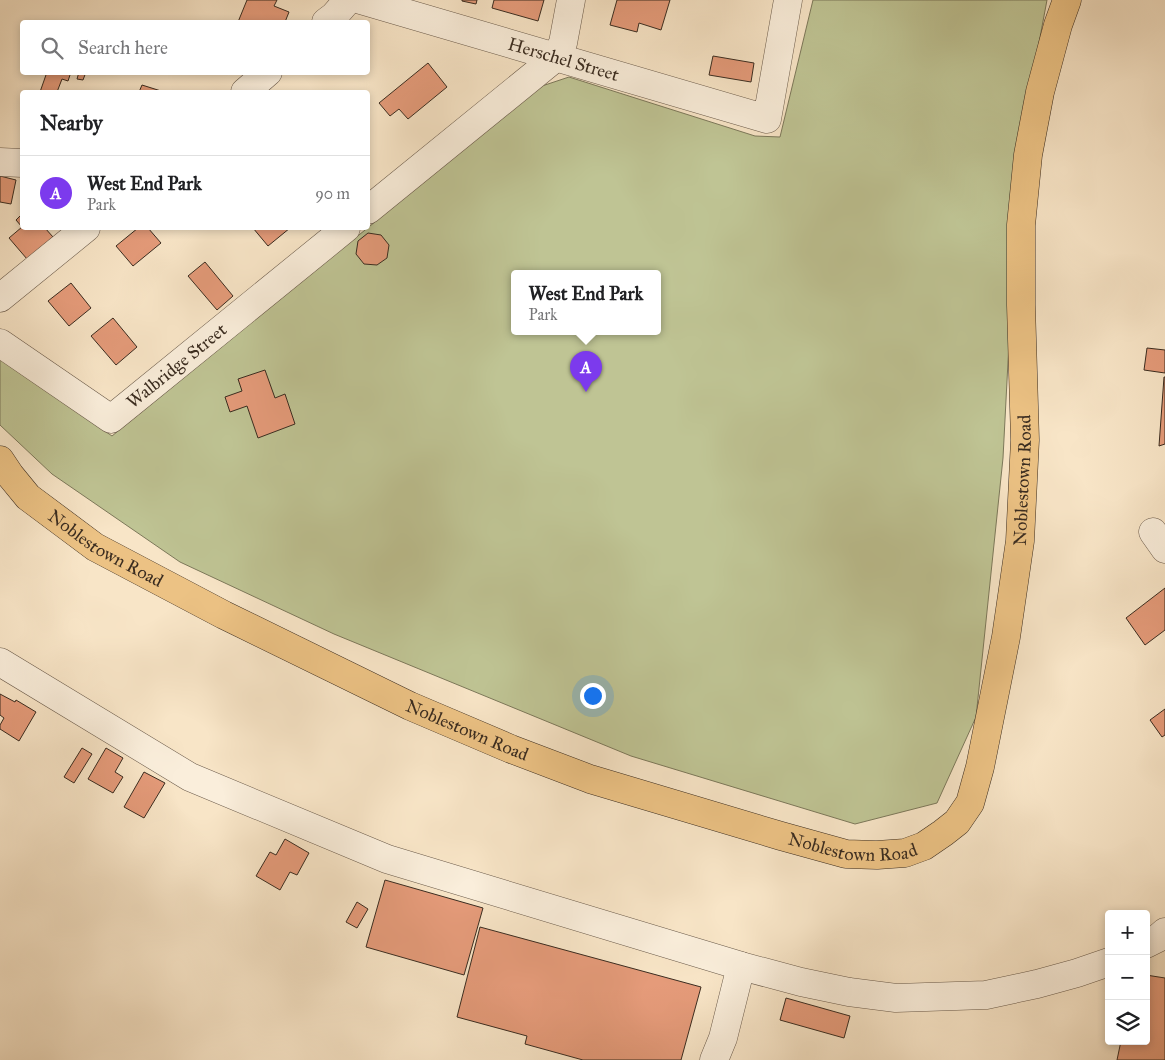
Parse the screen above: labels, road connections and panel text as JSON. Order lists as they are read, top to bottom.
{
  "streets": {
    "main road": ["Noblestown Road"],
    "street": ["Herschel Street", "Walbridge Street"]
  },
  "page": {
    "search": "Search here",
    "heading": "Nearby",
    "list": [
      {
        "mark": "A",
        "name": "West End Park",
        "note": "Park",
        "value": "90 m"
      }
    ],
    "popup": ["West End Park", "Park"],
    "pins": "A",
    "map_buttons": ["+", "−"]
  }
}
